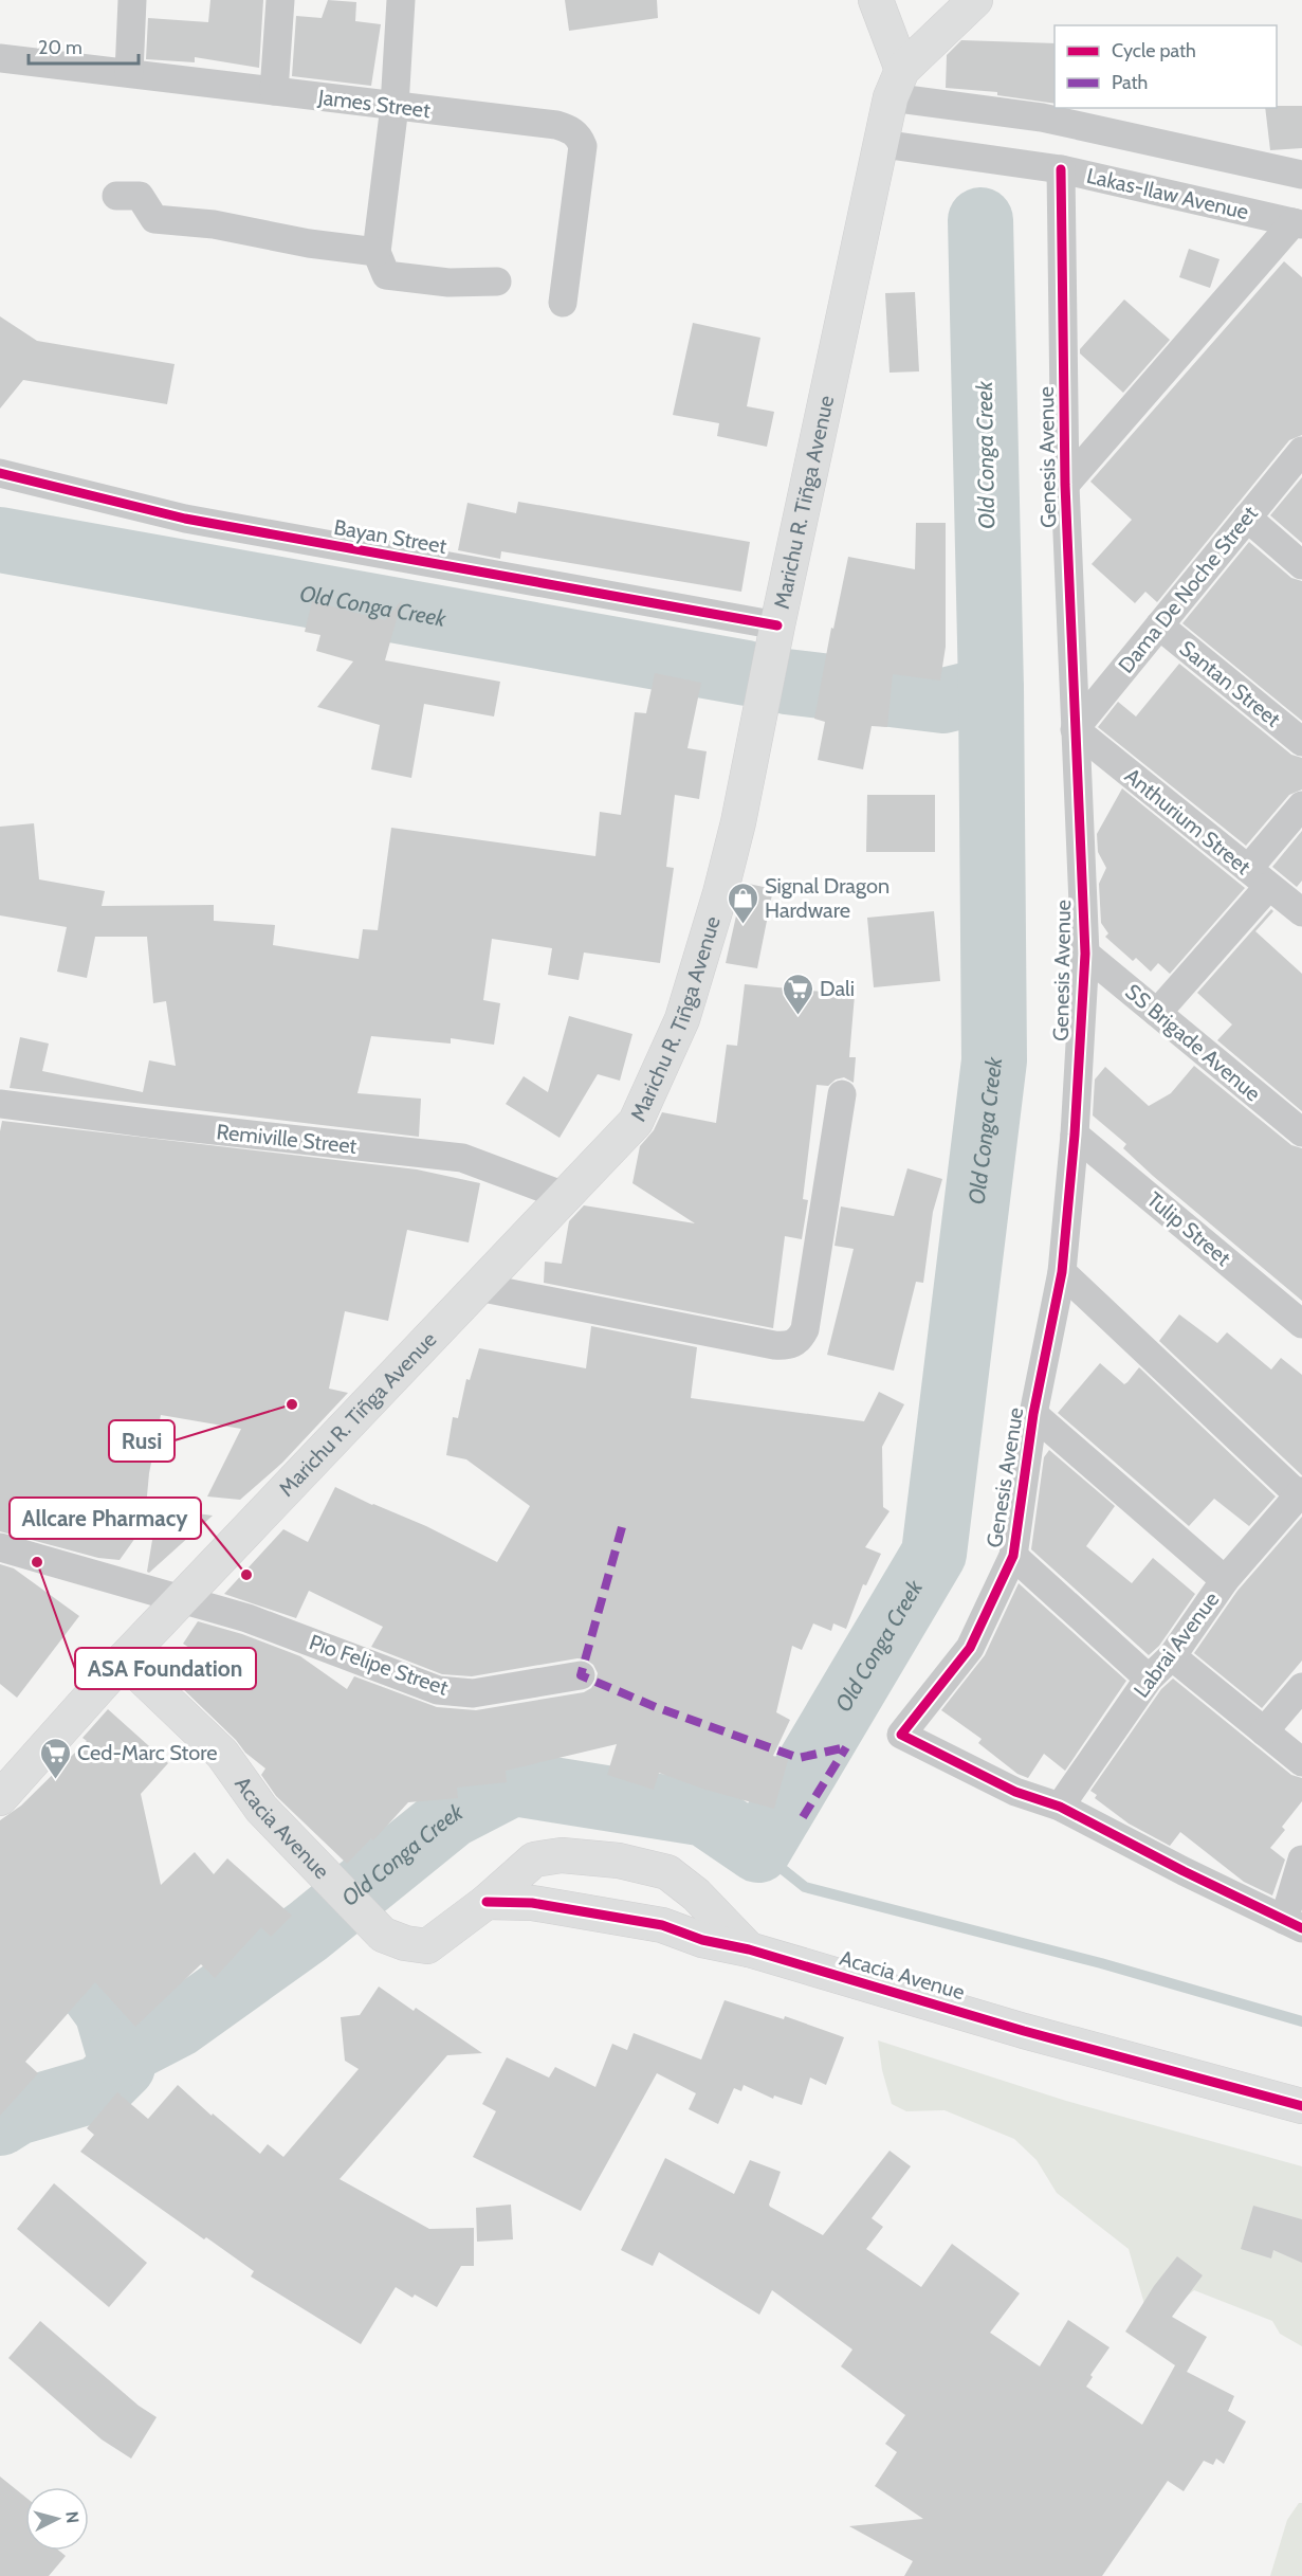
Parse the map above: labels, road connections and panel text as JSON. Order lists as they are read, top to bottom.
{
  "streets": {
    "main road": ["Marichu R. Tiñga Avenue", "Acacia Avenue"],
    "street": [
      "James Street",
      "Lakas-Ilaw Avenue",
      "Genesis Avenue",
      "Bayan Street",
      "Dama De Noche Street",
      "Santan Street",
      "Anthurium Street",
      "SS Brigade Avenue",
      "Remiville Street",
      "Tulip Street",
      "Labrai Avenue",
      "Pio Felipe Street"
    ]
  },
  "crossings": [
    ["Lakas-Ilaw Avenue", "Genesis Avenue"],
    ["Lakas-Ilaw Avenue", "Marichu R. Tiñga Avenue"],
    ["Genesis Avenue", "Dama De Noche Street"],
    ["Genesis Avenue", "Anthurium Street"],
    ["Genesis Avenue", "SS Brigade Avenue"],
    ["Genesis Avenue", "Tulip Street"],
    ["Genesis Avenue", "Labrai Avenue"],
    ["Marichu R. Tiñga Avenue", "Bayan Street"],
    ["Marichu R. Tiñga Avenue", "Remiville Street"],
    ["Marichu R. Tiñga Avenue", "Pio Felipe Street"],
    ["Marichu R. Tiñga Avenue", "Acacia Avenue"],
    ["Dama De Noche Street", "Santan Street"],
    ["Dama De Noche Street", "Anthurium Street"]
  ],
  "water": ["Old Conga Creek"],
  "places": {
    "shop": ["Signal Dragon Hardware"],
    "supermarket": ["Dali", "Ced-Marc Store"],
    "other": ["Rusi", "ASA Foundation", "Allcare Pharmacy"]
  },
  "legend": ["Cycle path", "Path"],
  "scale_bar": "20 m",
  "north": "right"
}
